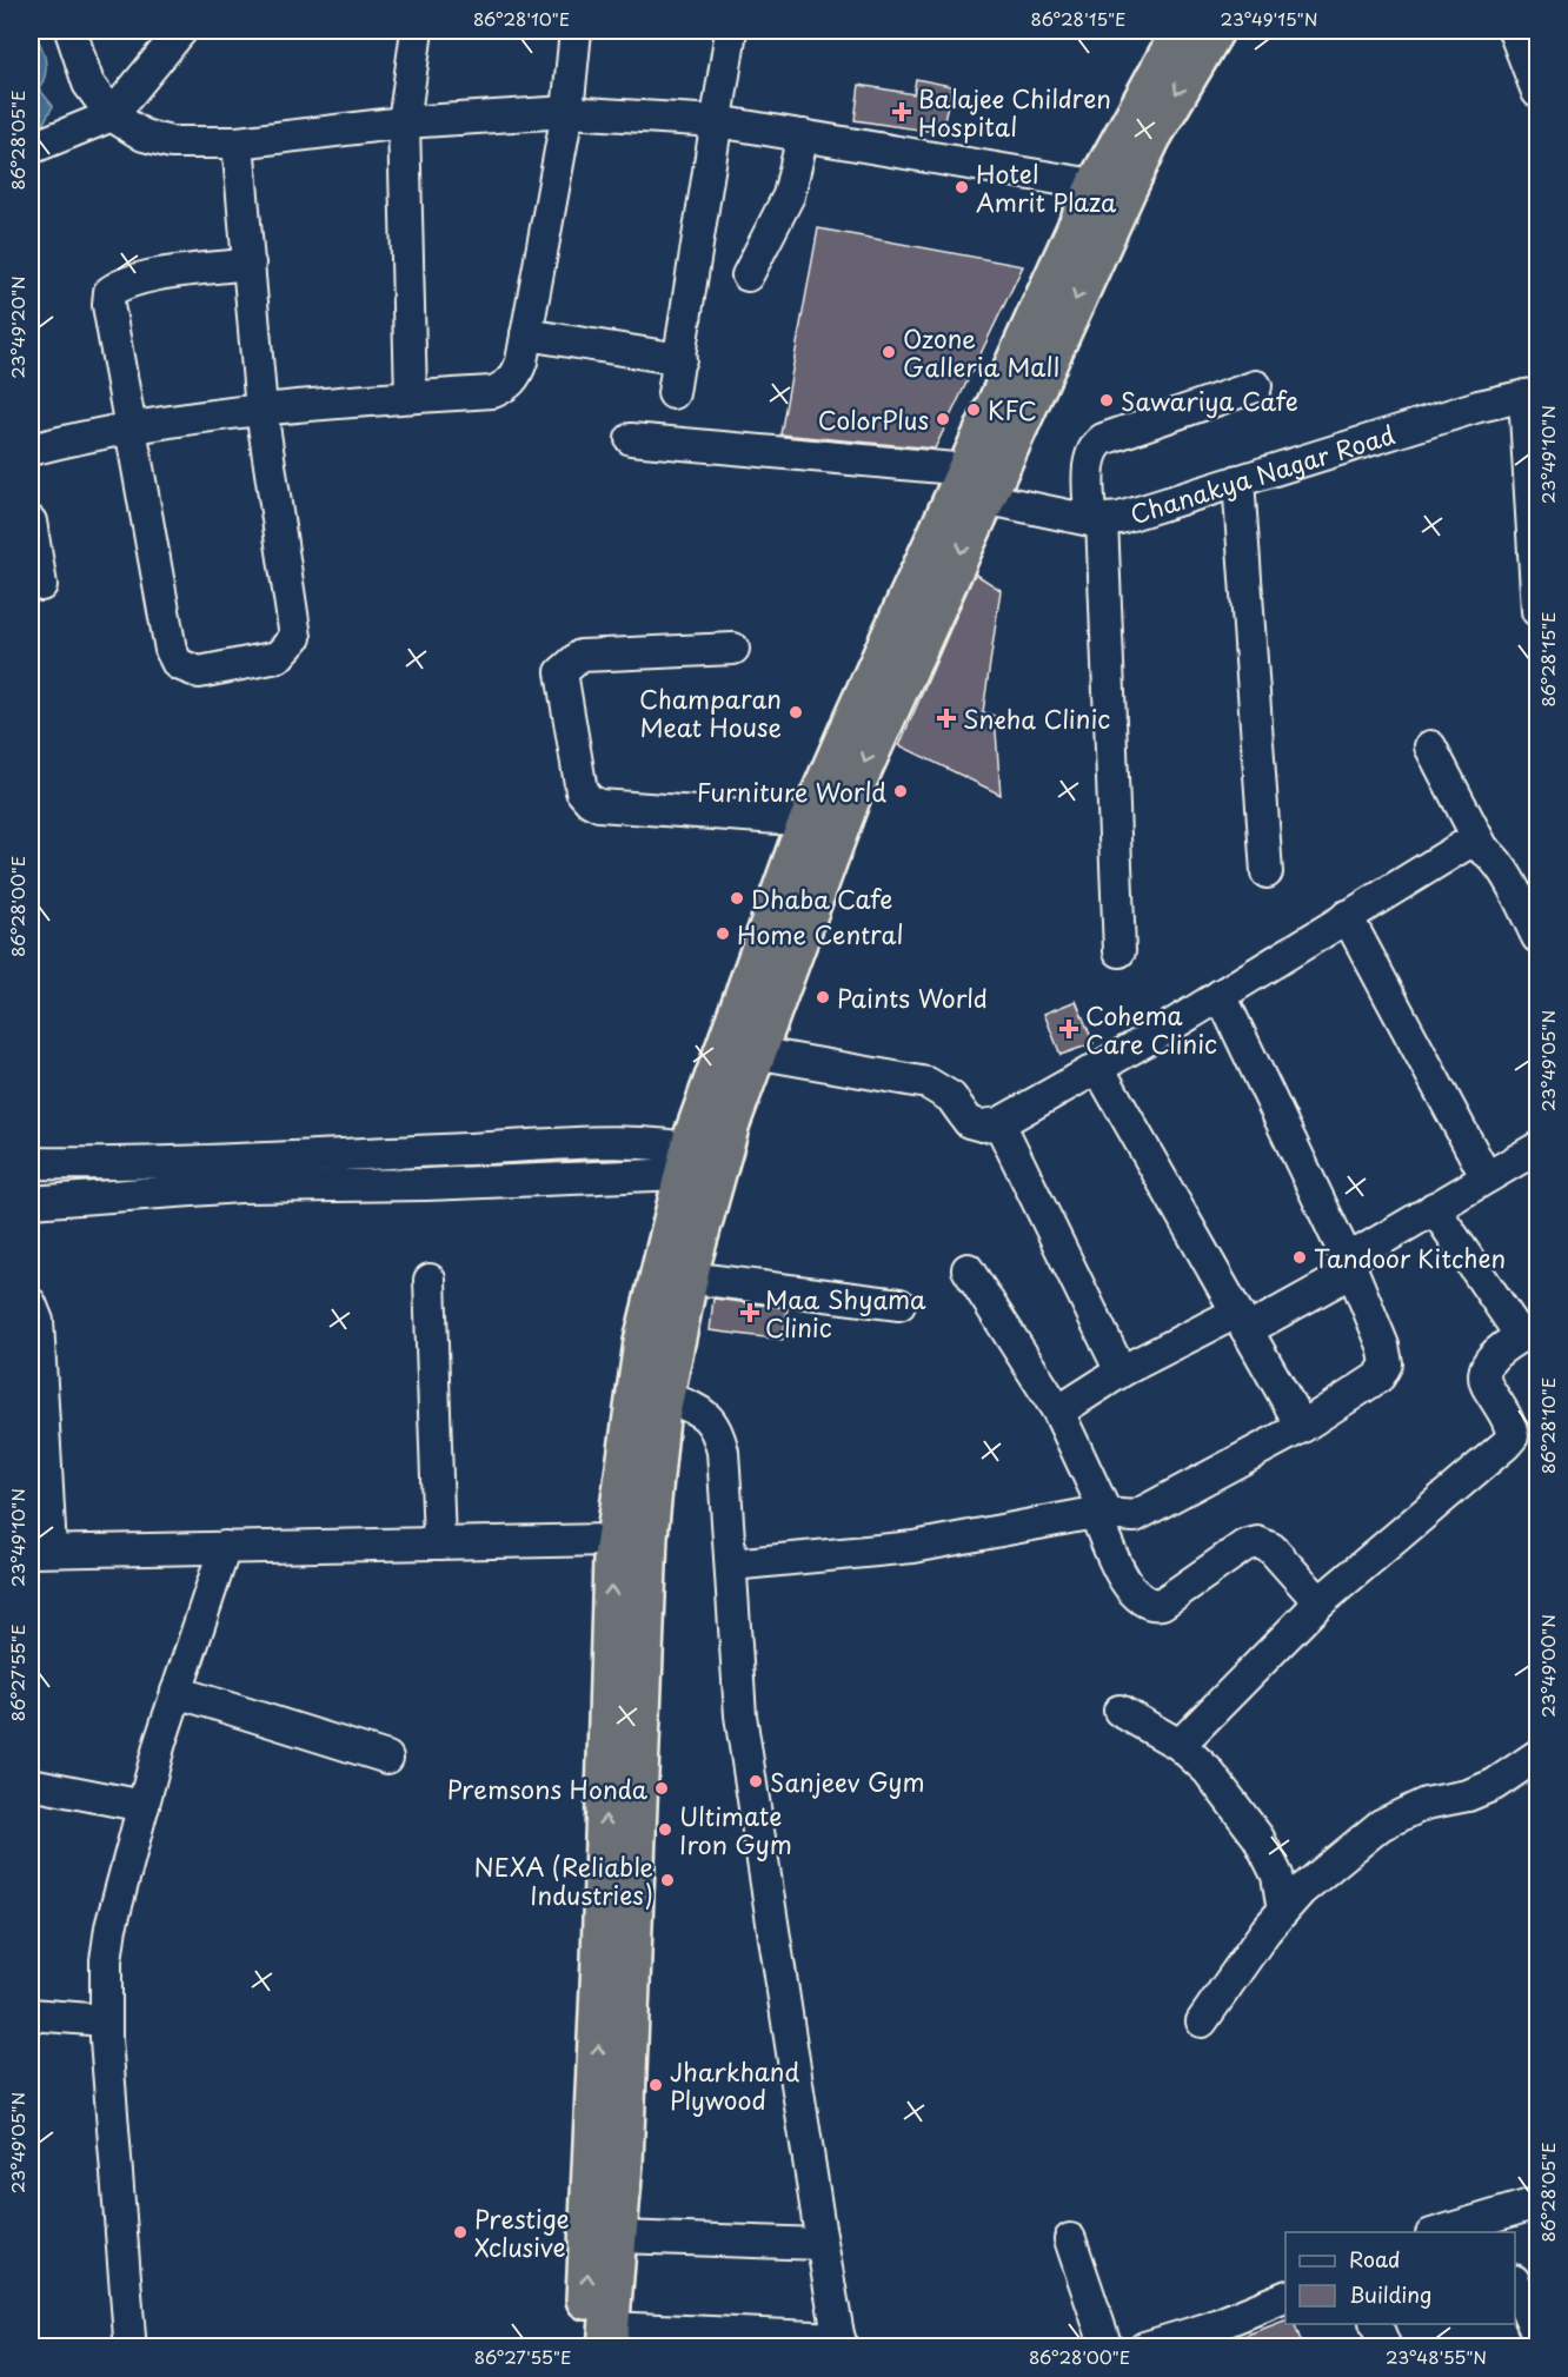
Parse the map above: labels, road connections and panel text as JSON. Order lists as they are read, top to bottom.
{
  "streets": {
    "street": ["Chanakya Nagar Road"]
  },
  "places": {
    "health": [
      "Balajee Children Hospital",
      "Sneha Clinic",
      "Cohema Care Clinic",
      "Maa Shyama Clinic"
    ],
    "other": [
      "Hotel Amrit Plaza",
      "Ozone Galleria Mall",
      "Sawariya Cafe",
      "KFC",
      "ColorPlus",
      "Champaran Meat House",
      "Furniture World",
      "Dhaba Cafe",
      "Home Central",
      "Paints World",
      "Tandoor Kitchen",
      "Sanjeev Gym",
      "Premsons Honda",
      "Ultimate Iron Gym",
      "NEXA (Reliable Industries)",
      "Jharkhand Plywood",
      "Prestige Xclusive"
    ]
  },
  "legend": ["Road", "Building"],
  "coordinates": [
    "86°28'10\"E",
    "86°28'15\"E",
    "23°49'15\"N",
    "86°28'05\"E",
    "23°49'20\"N",
    "23°49'10\"N",
    "86°28'00\"E",
    "23°49'05\"N",
    "23°49'00\"N",
    "86°27'55\"E",
    "23°48'55\"N"
  ]
}
